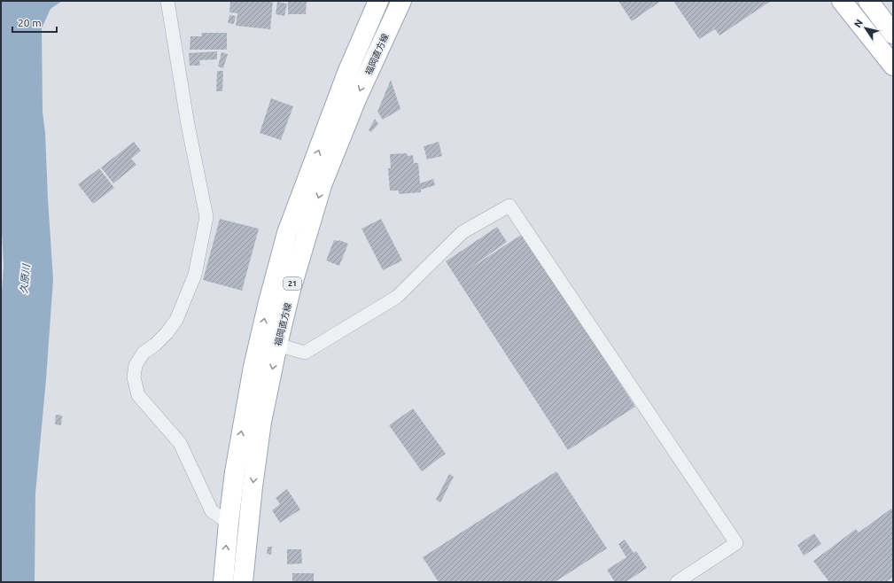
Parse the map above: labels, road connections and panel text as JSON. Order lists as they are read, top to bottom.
{
  "streets": {
    "main road": ["福岡直方線", "21"]
  },
  "water": ["久原川"],
  "scale_bar": "20 m",
  "north": "top left"
}
